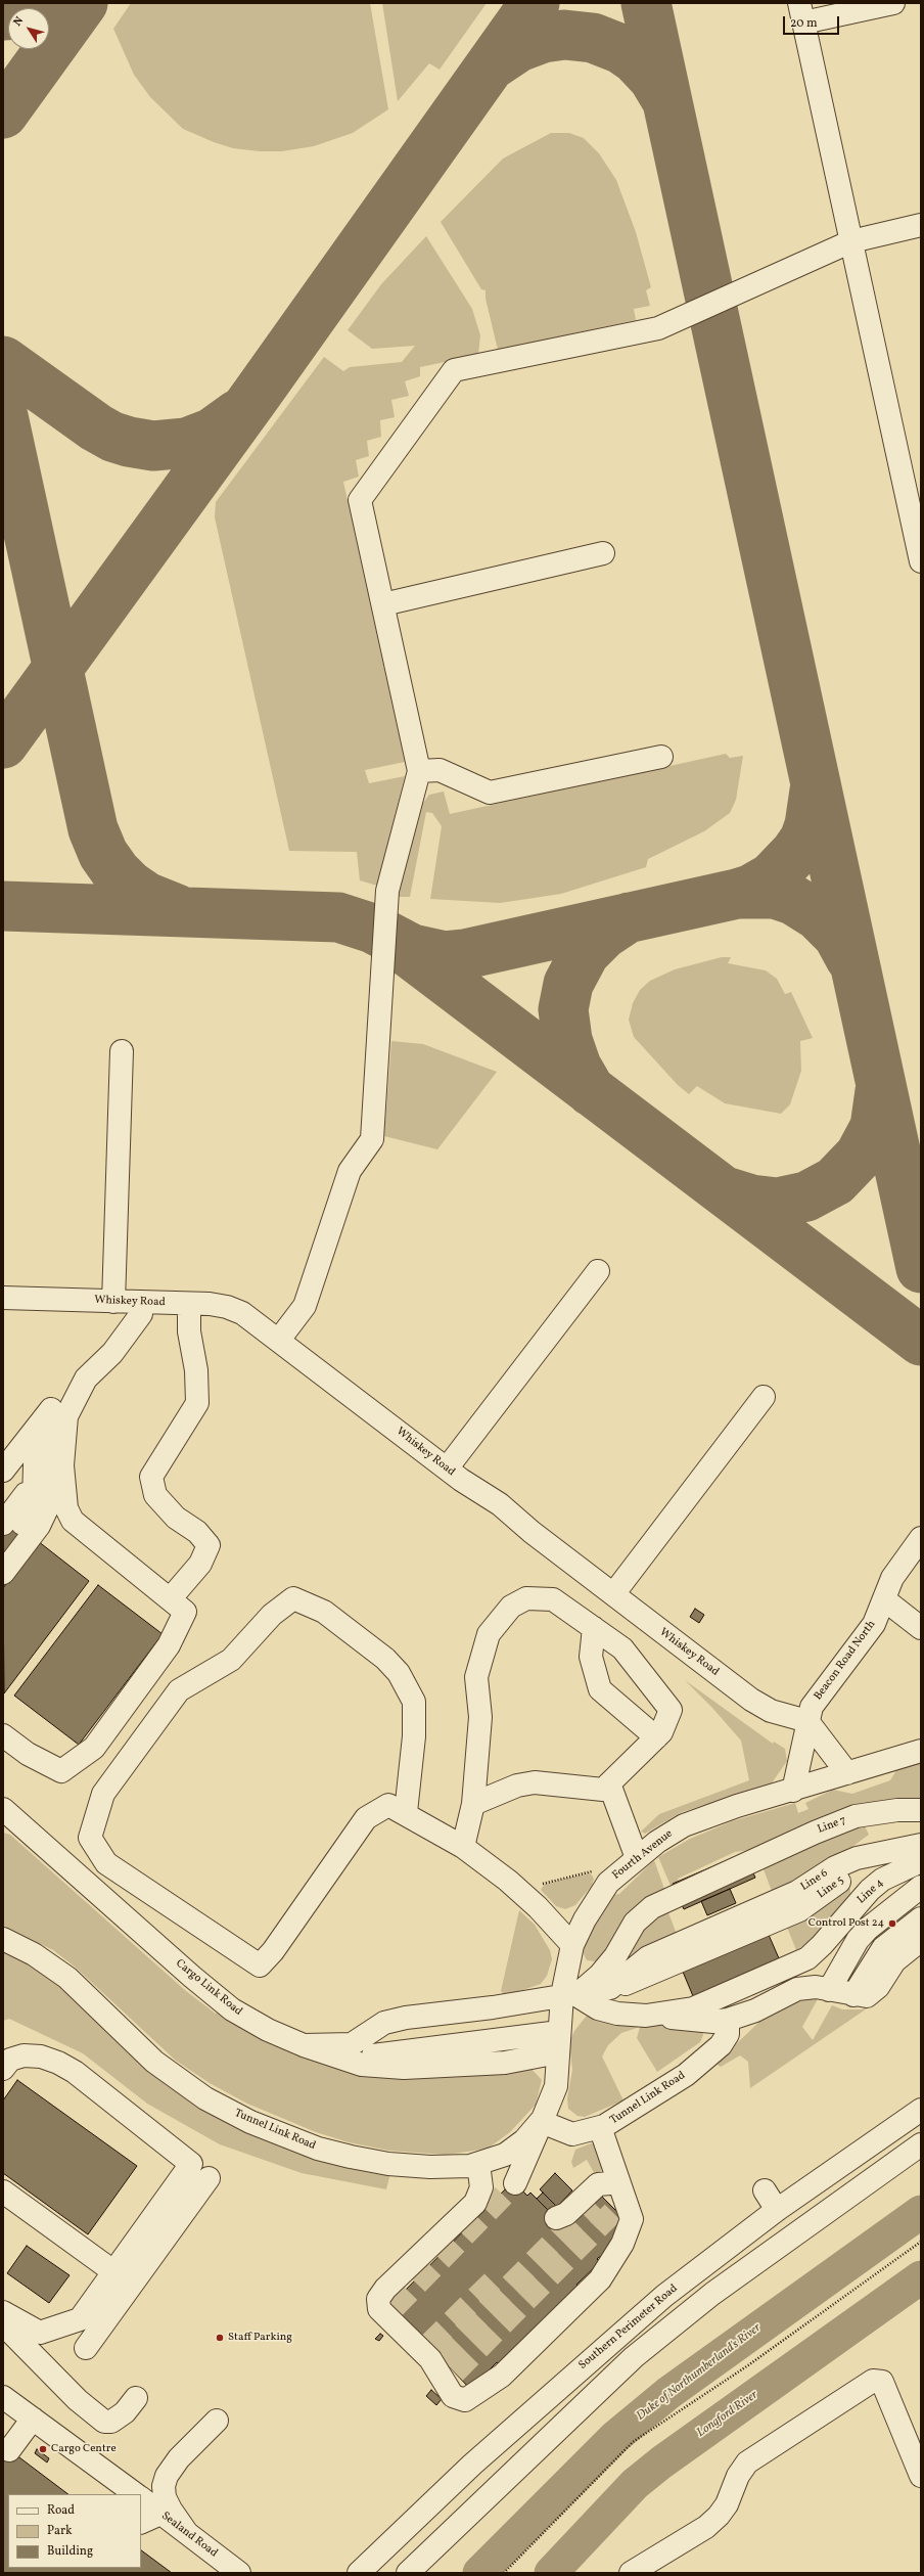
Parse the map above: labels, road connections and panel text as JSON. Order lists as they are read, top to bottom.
{
  "streets": {
    "street": [
      "Whiskey Road",
      "Beacon Road North",
      "Line 7",
      "Fourth Avenue",
      "Line 5",
      "Line 4",
      "Cargo Link Road",
      "Tunnel Link Road",
      "Southern Perimeter Road",
      "Sealand Road"
    ]
  },
  "crossings": [
    ["Whiskey Road", "Beacon Road North"],
    ["Beacon Road North", "Fourth Avenue"],
    ["Line 7", "Fourth Avenue"],
    ["Line 7", "Line 5"],
    ["Fourth Avenue", "Line 5"],
    ["Fourth Avenue", "Cargo Link Road"],
    ["Fourth Avenue", "Tunnel Link Road"],
    ["Line 5", "Cargo Link Road"],
    ["Cargo Link Road", "Tunnel Link Road"]
  ],
  "water": ["Duke of Northumberland's River", "Longford River"],
  "places": ["Control Post 24", "Staff Parking", "Cargo Centre"],
  "legend": ["Road", "Park", "Building"],
  "scale_bar": "20 m",
  "north": "top left"
}
